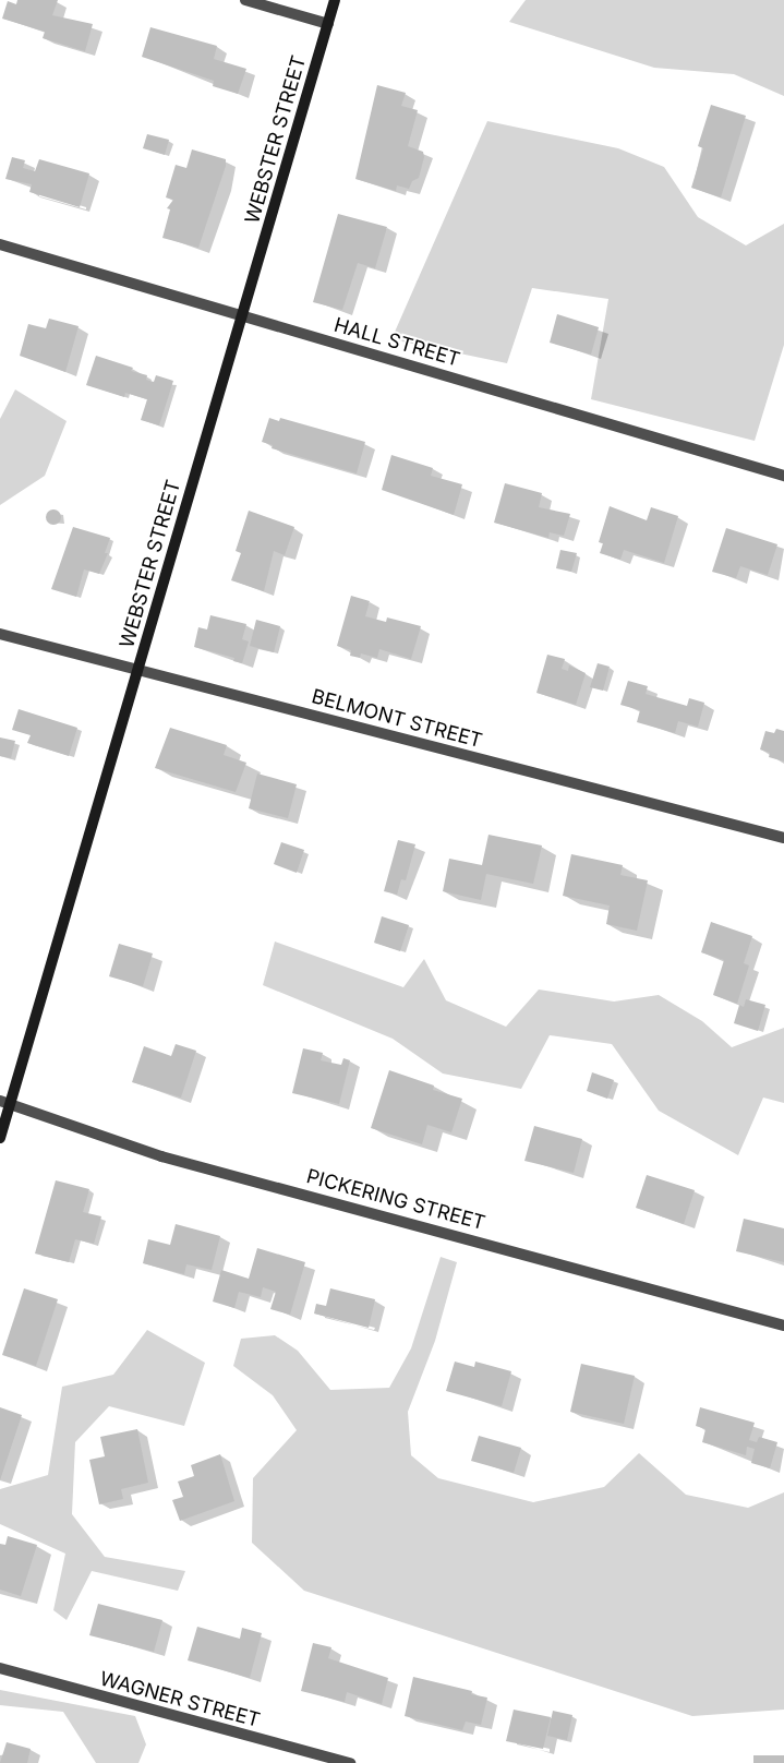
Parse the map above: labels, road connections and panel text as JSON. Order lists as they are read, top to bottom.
{
  "streets": {
    "street": [
      "WEBSTER STREET",
      "HALL STREET",
      "BELMONT STREET",
      "PICKERING STREET",
      "WAGNER STREET"
    ]
  },
  "crossings": [
    ["WEBSTER STREET", "HALL STREET"],
    ["WEBSTER STREET", "BELMONT STREET"],
    ["WEBSTER STREET", "PICKERING STREET"]
  ]
}
